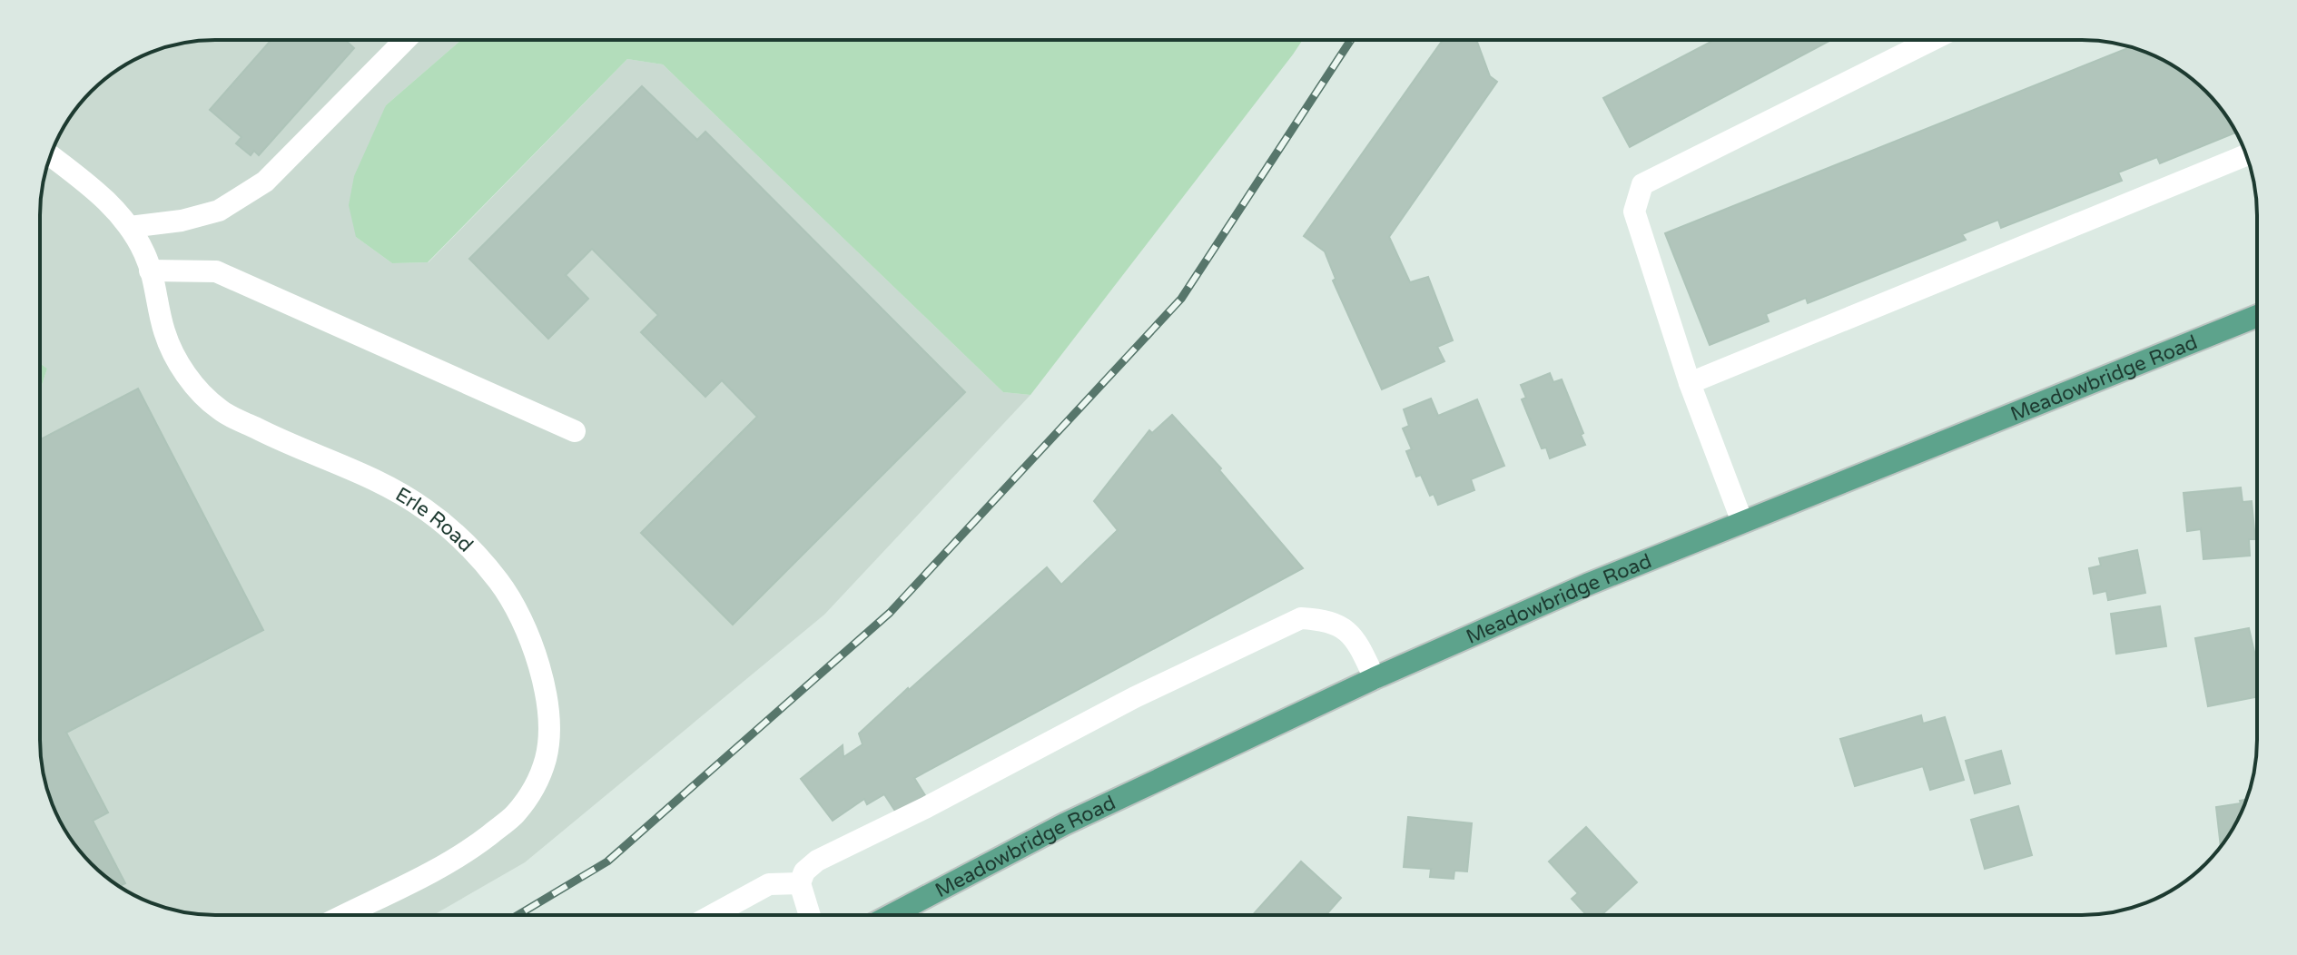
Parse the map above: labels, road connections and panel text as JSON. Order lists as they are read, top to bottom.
{
  "streets": {
    "main road": ["Meadowbridge Road"],
    "street": ["Erle Road"]
  }
}
